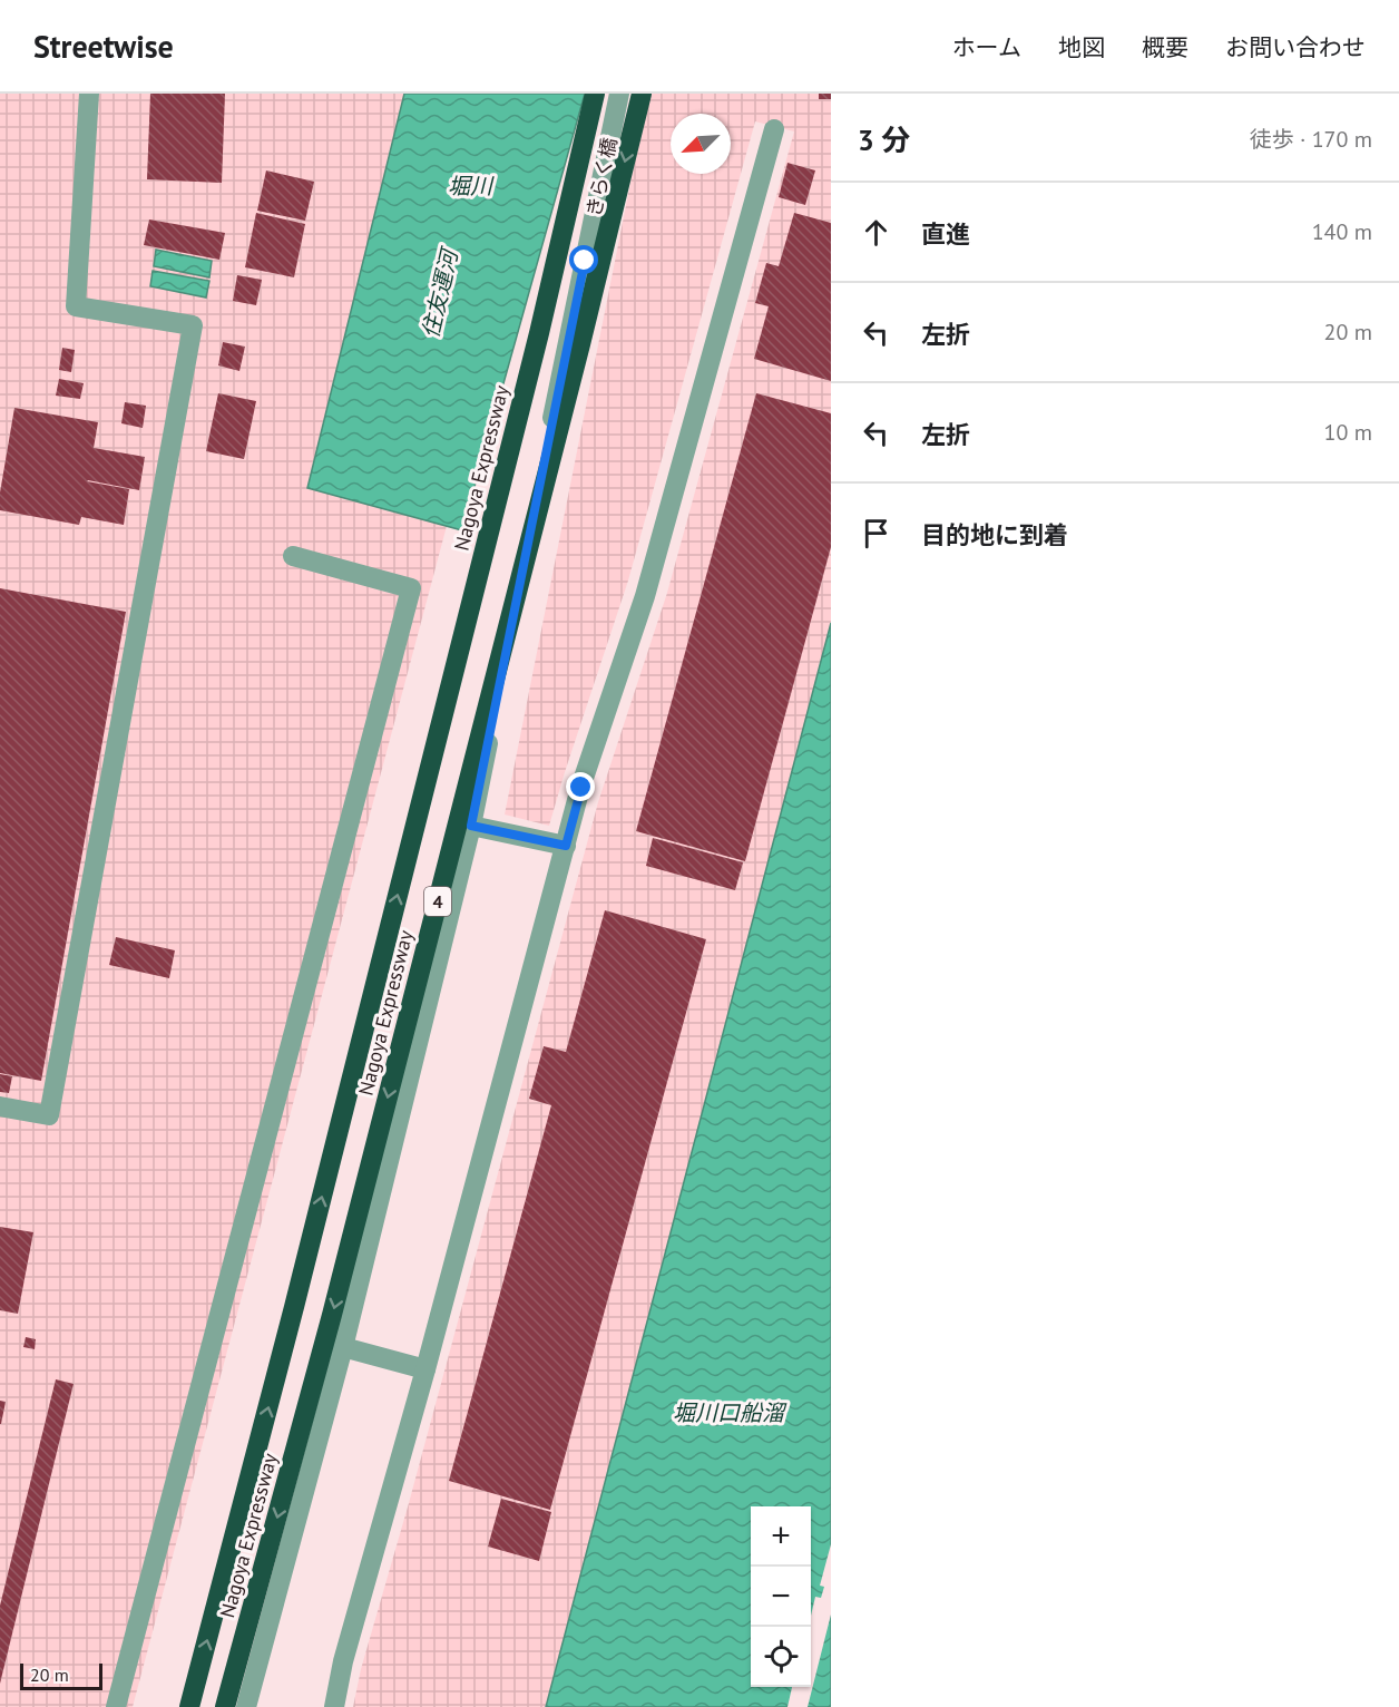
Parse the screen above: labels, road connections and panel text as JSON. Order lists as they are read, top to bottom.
{
  "streets": {
    "highway": ["Nagoya Expressway", "4"],
    "street": ["きらく橋"]
  },
  "water": ["堀川", "住友運河", "堀川口船溜"],
  "scale_bar": "20 m",
  "north": "bottom left",
  "page": {
    "header": "Streetwise",
    "nav": [
      "ホーム",
      "地図",
      "概要",
      "お問い合わせ"
    ],
    "heading": ["3 分", "徒歩 · 170 m"],
    "list": [
      ["直進", "140 m"],
      ["左折", "20 m"],
      ["左折", "10 m"],
      "目的地に到着"
    ],
    "map_buttons": ["+", "−"],
    "scale": "20 m"
  }
}
